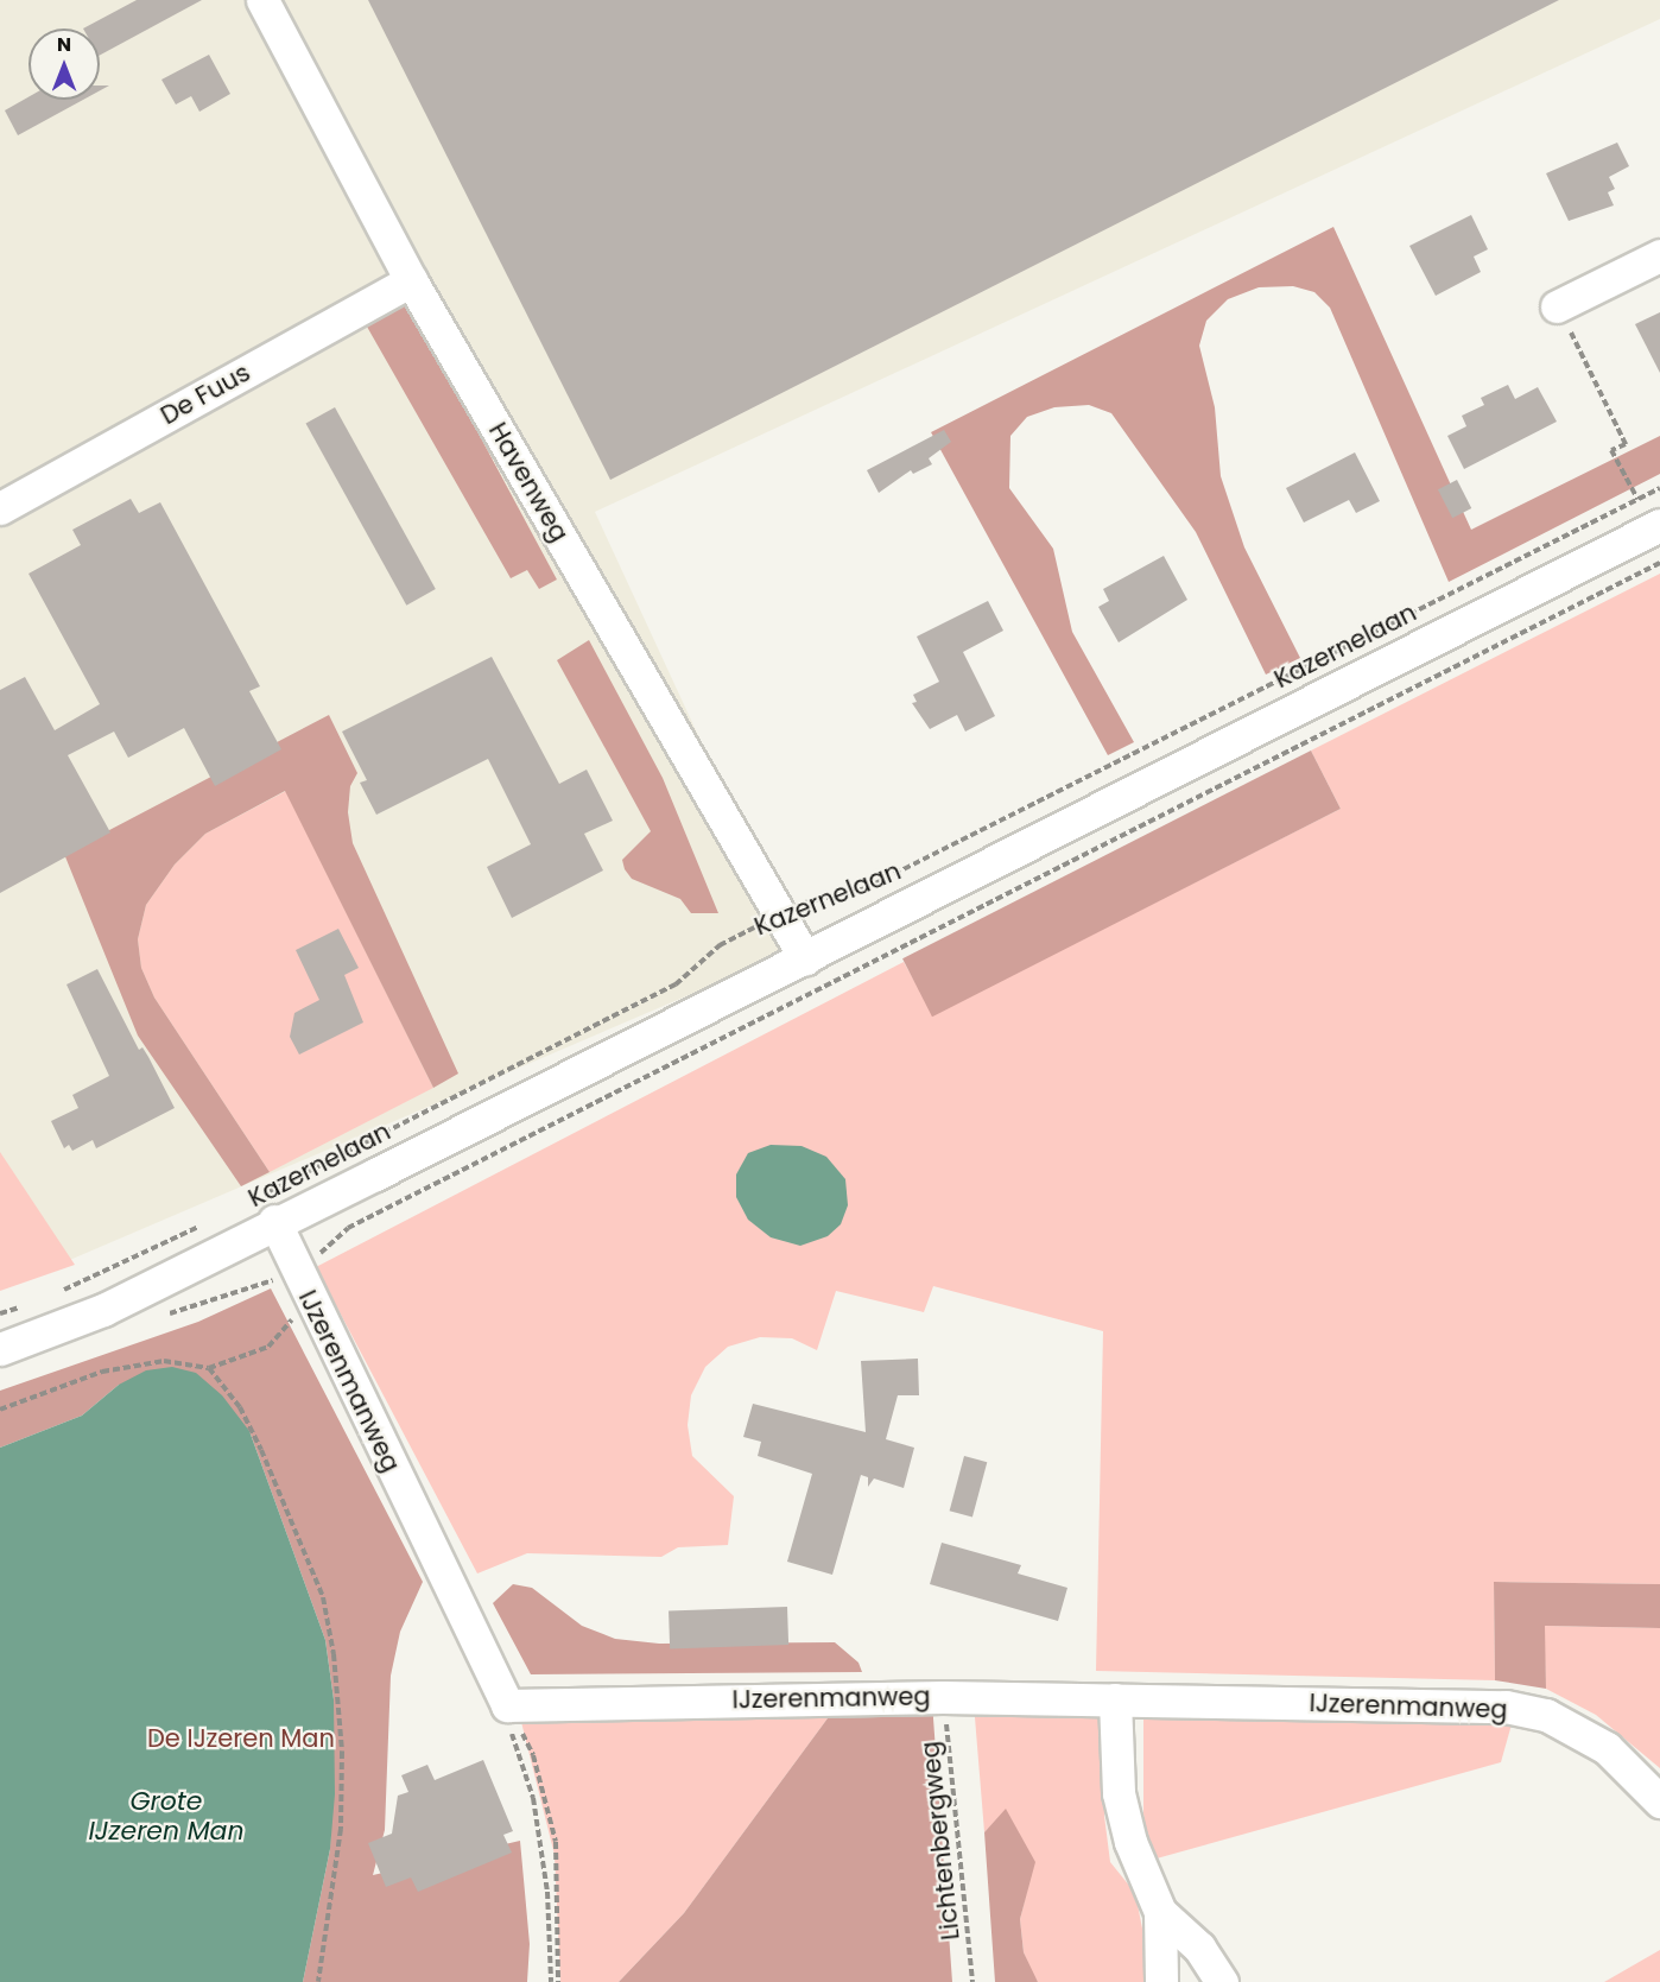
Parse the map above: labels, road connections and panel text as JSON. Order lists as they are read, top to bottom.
{
  "streets": {
    "street": [
      "De Fuus",
      "Havenweg",
      "Kazernelaan",
      "IJzerenmanweg"
    ],
    "path": ["Lichtenbergweg"]
  },
  "crossings": [
    ["De Fuus", "Havenweg"],
    ["Havenweg", "Kazernelaan"],
    ["Kazernelaan", "IJzerenmanweg"],
    ["IJzerenmanweg", "Lichtenbergweg"]
  ],
  "water": ["Grote IJzeren Man"],
  "parks": ["De IJzeren Man"],
  "north": "top"
}
